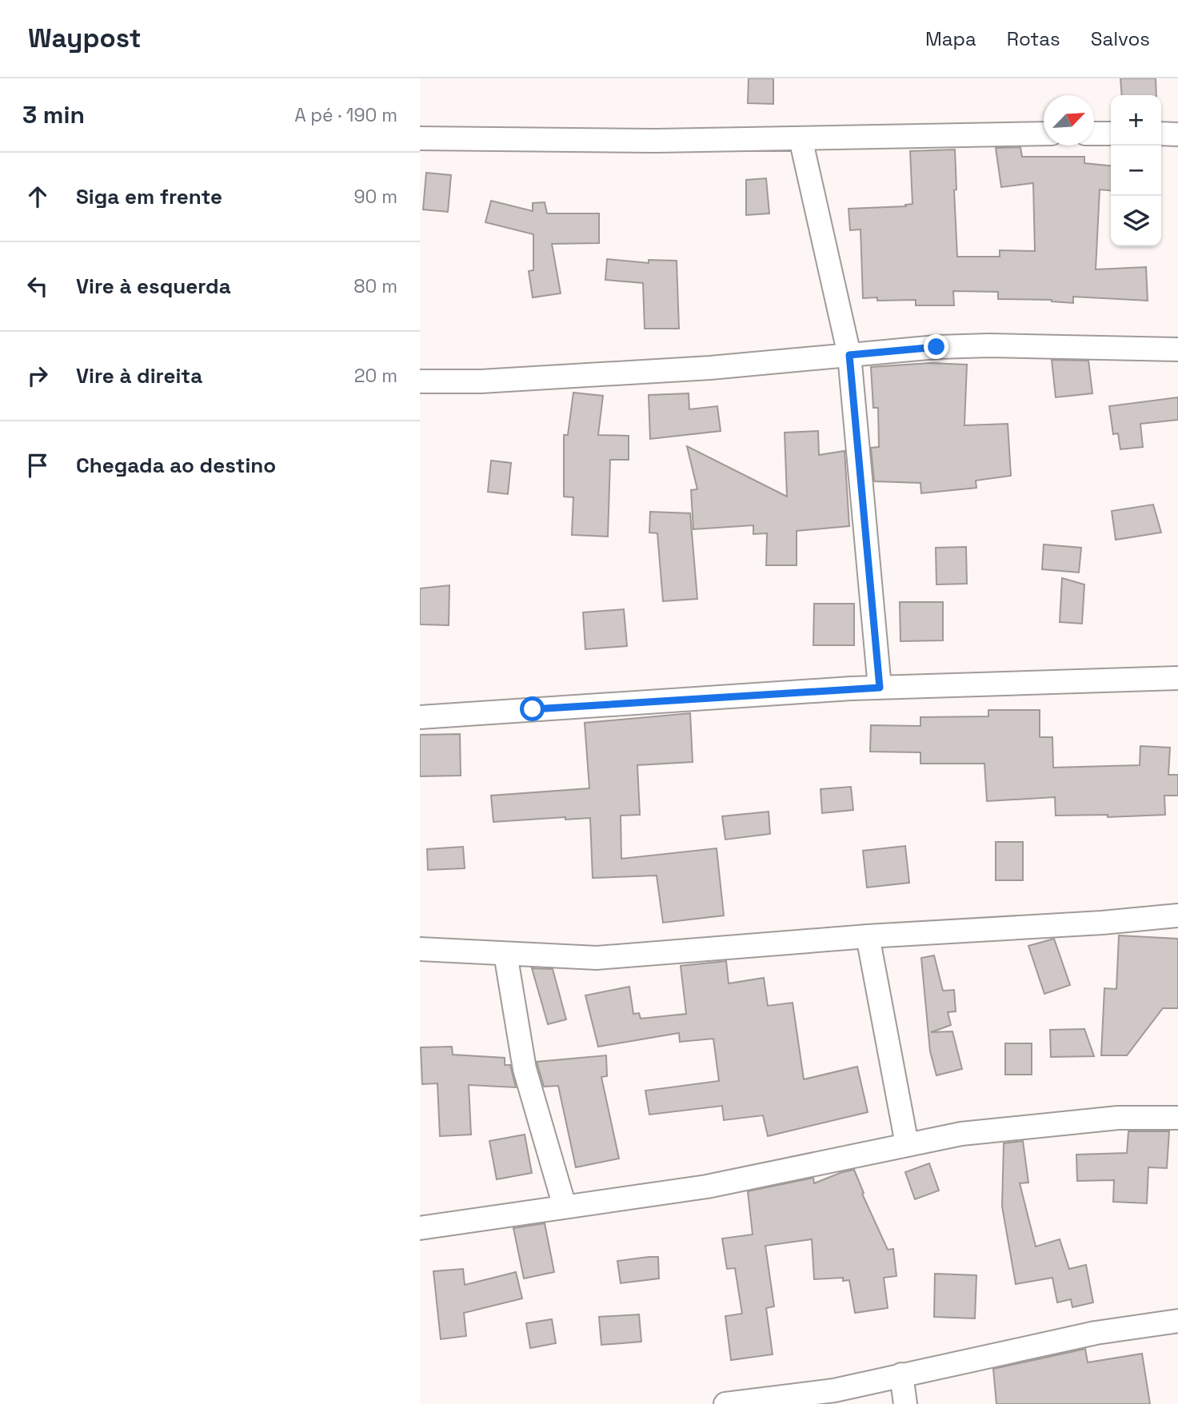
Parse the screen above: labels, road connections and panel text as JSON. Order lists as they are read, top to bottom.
{
  "north": "top right",
  "page": {
    "header": "Waypost",
    "nav": ["Mapa", "Rotas", "Salvos"],
    "heading": ["3 min", "A pé · 190 m"],
    "map_buttons": ["+", "−"],
    "list": [
      ["Siga em frente", "90 m"],
      ["Vire à esquerda", "80 m"],
      ["Vire à direita", "20 m"],
      "Chegada ao destino"
    ]
  }
}
